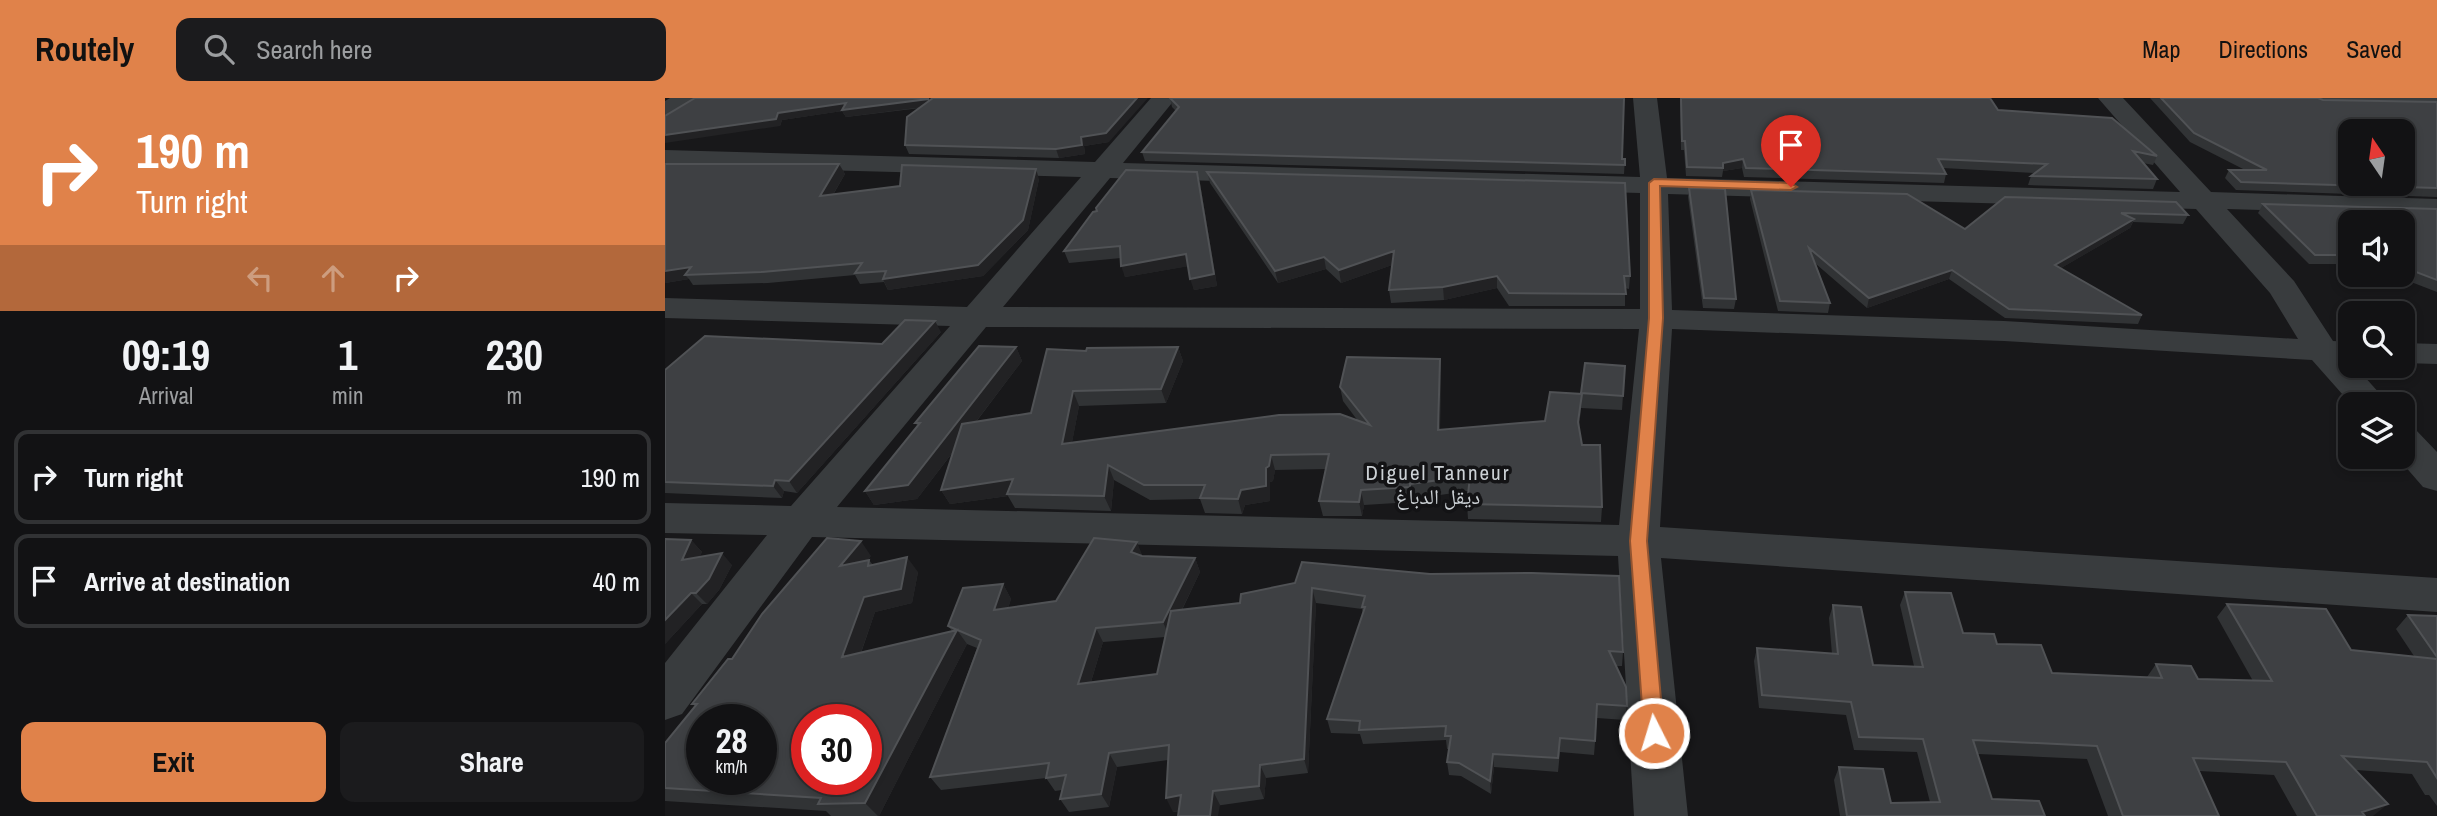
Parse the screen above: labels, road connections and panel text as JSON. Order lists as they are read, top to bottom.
{
  "districts": ["Diguel Tanneur ديقل الدباغ"],
  "north": "top",
  "page": {
    "header": "Routely",
    "search": "Search here",
    "nav": ["Map", "Directions", "Saved"],
    "turn": ["190 m", "Turn right"],
    "eta": [
      "09:19",
      "Arrival",
      "1",
      "min",
      "230",
      "m"
    ],
    "list": [
      {
        "name": "Turn right",
        "value": "190 m"
      },
      {
        "name": "Arrive at destination",
        "value": "40 m"
      }
    ],
    "speed": "28 km/h",
    "limit": "30",
    "buttons": ["Exit", "Share"]
  }
}
